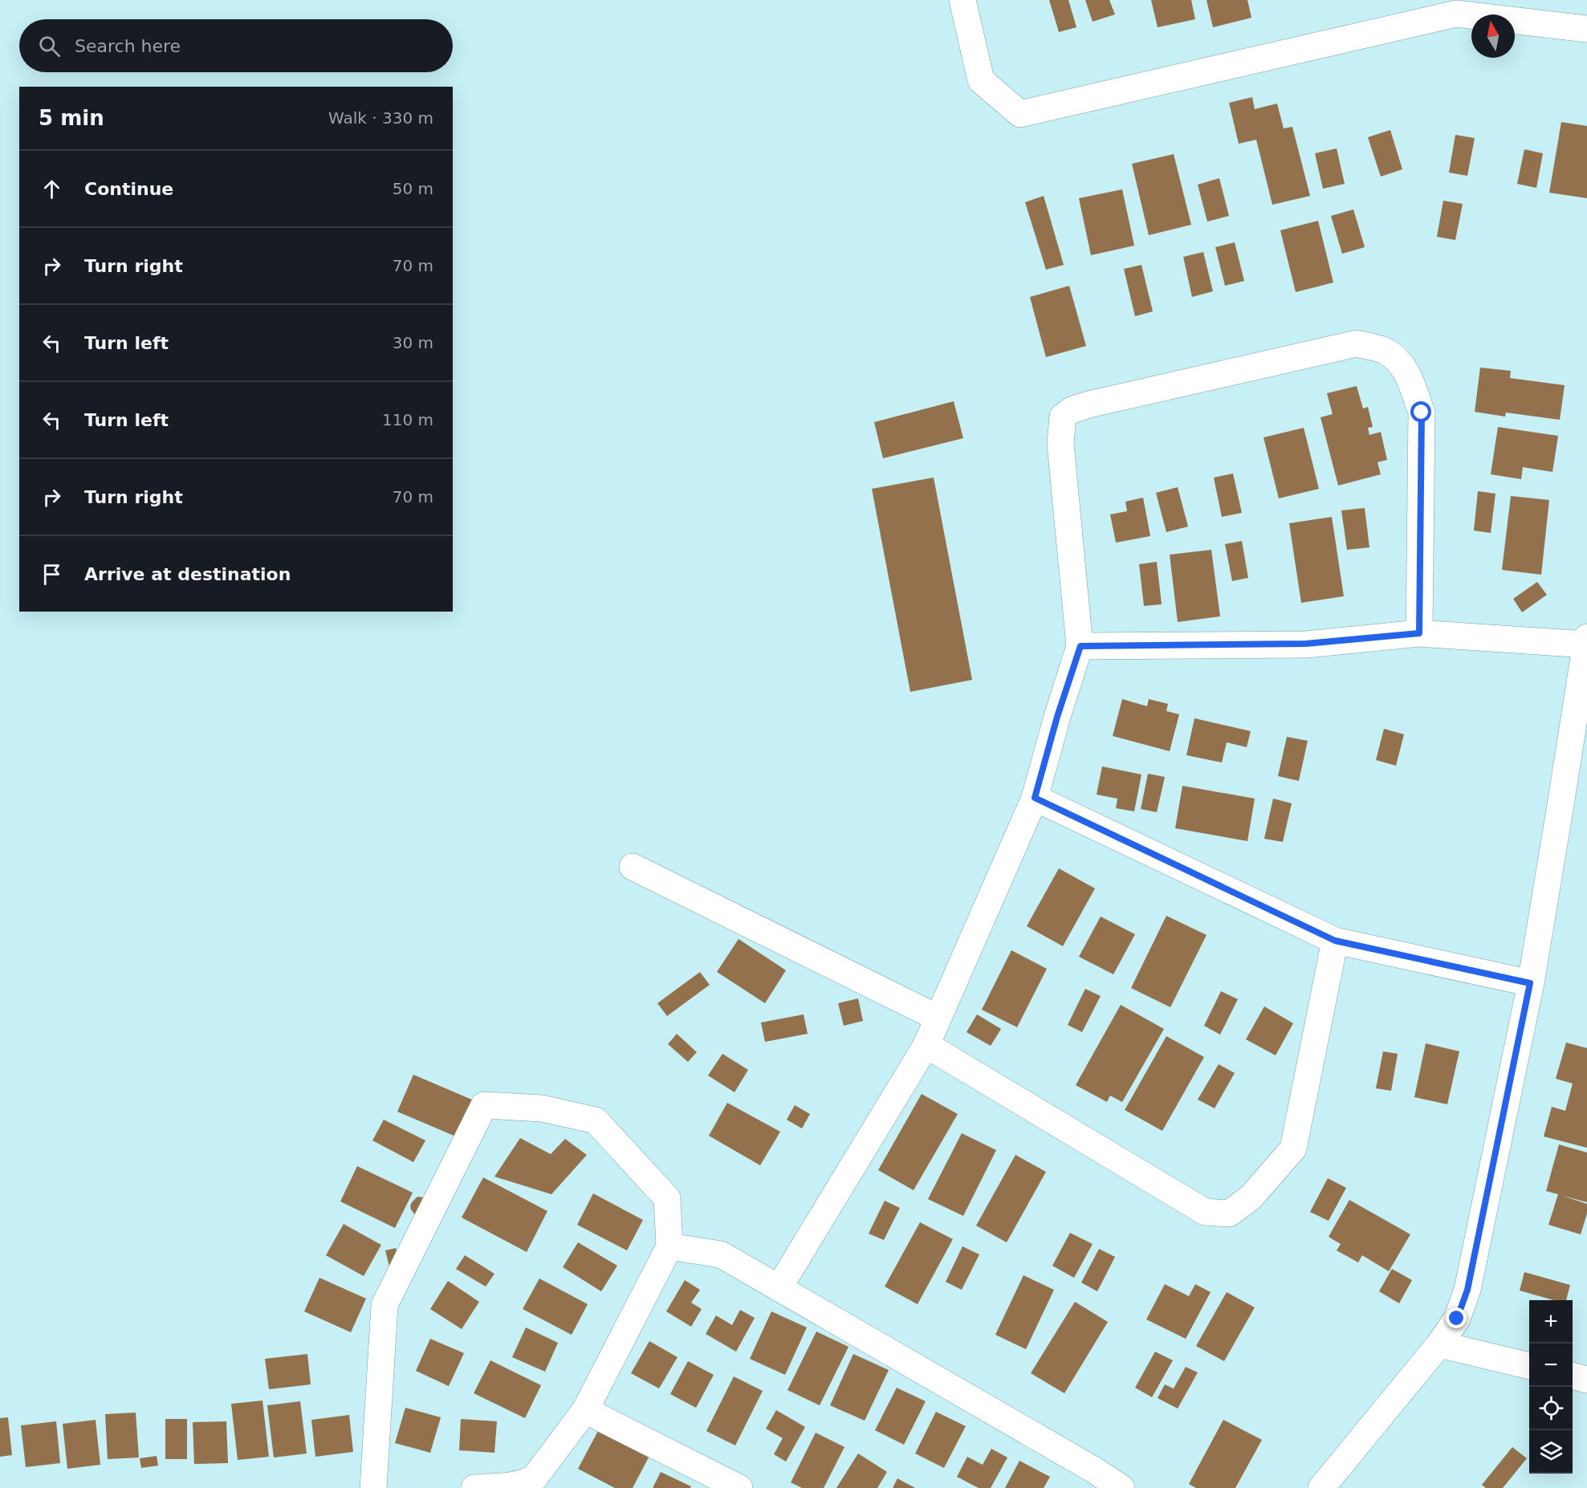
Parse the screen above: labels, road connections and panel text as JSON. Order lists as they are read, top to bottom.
{
  "north": "top",
  "page": {
    "search": "Search here",
    "heading": ["5 min", "Walk · 330 m"],
    "list": [
      ["Continue", "50 m"],
      ["Turn right", "70 m"],
      ["Turn left", "30 m"],
      ["Turn left", "110 m"],
      ["Turn right", "70 m"],
      "Arrive at destination"
    ],
    "map_buttons": ["+", "−"]
  }
}
